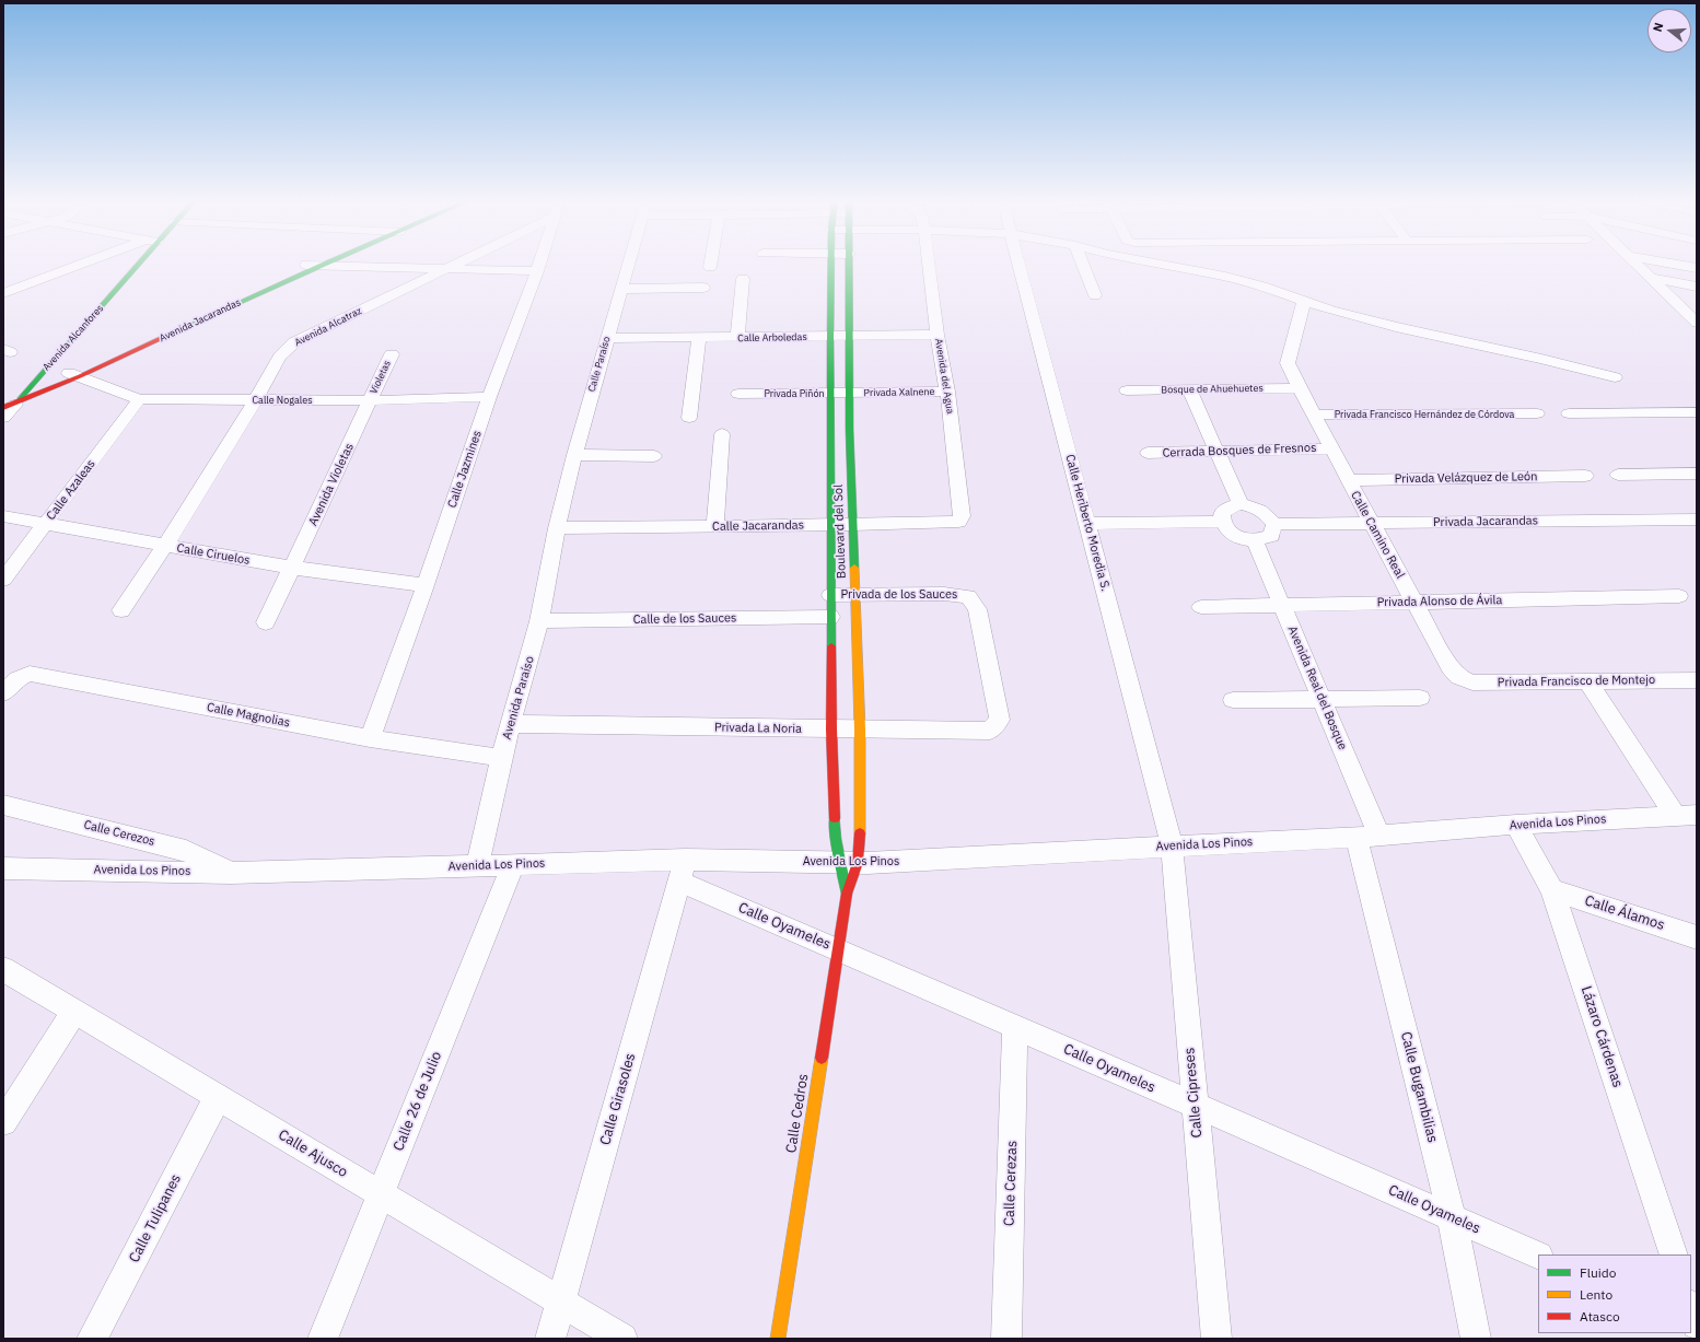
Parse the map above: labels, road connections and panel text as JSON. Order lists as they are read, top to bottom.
{
  "streets": {
    "street": [
      "Avenida Jacarandas",
      "Avenida Alcatraz",
      "Avenida Alcanfores",
      "Calle Arboledas",
      "Calle Paraíso",
      "Avenida del Agua",
      "Violetas",
      "Bosque de Ahuehuetes",
      "Privada Xalnene",
      "Privada Piñón",
      "Calle Nogales",
      "Privada Francisco Hernández de Córdova",
      "Cerrada Bosques de Fresnos",
      "Calle Jazmines",
      "Privada Velázquez de León",
      "Avenida Violetas",
      "Calle Azaleas",
      "Privada Jacarandas",
      "Calle Heriberto Moredia S.",
      "Calle Jacarandas",
      "Boulevard del Sol",
      "Calle Camino Real",
      "Calle Ciruelos",
      "Privada de los Sauces",
      "Privada Alonso de Ávila",
      "Calle de los Sauces",
      "Privada Francisco de Montejo",
      "Avenida Real del Bosque",
      "Avenida Paraíso",
      "Calle Magnolias",
      "Privada La Noria",
      "Avenida Los Pinos",
      "Calle Cerezos",
      "Calle Álamos",
      "Calle Oyameles",
      "Lázaro Cárdenas",
      "Calle Bugambilias",
      "Calle Cipreses",
      "Calle Girasoles",
      "Calle 26 de Julio",
      "Calle Cedros",
      "Calle Ajusco",
      "Calle Cerezas",
      "Calle Tulipanes"
    ]
  },
  "crossings": [
    ["Avenida Jacarandas", "Avenida Alcanfores"],
    ["Avenida Jacarandas", "Calle Nogales"],
    ["Avenida Alcatraz", "Calle Nogales"],
    ["Avenida Alcatraz", "Calle Ciruelos"],
    ["Calle Arboledas", "Calle Paraíso"],
    ["Calle Arboledas", "Avenida del Agua"],
    ["Calle Arboledas", "Boulevard del Sol"],
    ["Calle Paraíso", "Calle Jacarandas"],
    ["Calle Paraíso", "Avenida Paraíso"],
    ["Avenida del Agua", "Privada Xalnene"],
    ["Avenida del Agua", "Calle Jacarandas"],
    ["Violetas", "Calle Nogales"],
    ["Violetas", "Avenida Violetas"],
    ["Bosque de Ahuehuetes", "Calle Camino Real"],
    ["Privada Xalnene", "Privada Piñón"],
    ["Privada Xalnene", "Boulevard del Sol"],
    ["Privada Piñón", "Boulevard del Sol"],
    ["Calle Nogales", "Calle Jazmines"],
    ["Calle Nogales", "Avenida Violetas"],
    ["Calle Nogales", "Calle Azaleas"],
    ["Privada Francisco Hernández de Córdova", "Calle Camino Real"],
    ["Cerrada Bosques de Fresnos", "Calle Camino Real"],
    ["Calle Jazmines", "Calle Ciruelos"],
    ["Calle Jazmines", "Calle Magnolias"],
    ["Privada Velázquez de León", "Calle Camino Real"],
    ["Avenida Violetas", "Calle Ciruelos"],
    ["Calle Azaleas", "Calle Ciruelos"],
    ["Privada Jacarandas", "Calle Camino Real"],
    ["Privada Jacarandas", "Avenida Real del Bosque"],
    ["Calle Heriberto Moredia S.", "Avenida Los Pinos"],
    ["Calle Heriberto Moredia S.", "Calle Cipreses"],
    ["Calle Jacarandas", "Boulevard del Sol"],
    ["Calle Jacarandas", "Avenida Paraíso"],
    ["Boulevard del Sol", "Privada de los Sauces"],
    ["Boulevard del Sol", "Calle de los Sauces"],
    ["Boulevard del Sol", "Privada La Noria"],
    ["Boulevard del Sol", "Avenida Los Pinos"],
    ["Boulevard del Sol", "Calle Cedros"],
    ["Calle Camino Real", "Privada Alonso de Ávila"],
    ["Calle Camino Real", "Privada Francisco de Montejo"],
    ["Privada de los Sauces", "Privada La Noria"],
    ["Privada Alonso de Ávila", "Avenida Real del Bosque"],
    ["Calle de los Sauces", "Avenida Paraíso"],
    ["Avenida Real del Bosque", "Avenida Los Pinos"],
    ["Avenida Real del Bosque", "Calle Bugambilias"],
    ["Avenida Paraíso", "Calle Magnolias"],
    ["Avenida Paraíso", "Privada La Noria"],
    ["Avenida Paraíso", "Avenida Los Pinos"],
    ["Avenida Los Pinos", "Calle Cerezos"],
    ["Avenida Los Pinos", "Calle Oyameles"],
    ["Avenida Los Pinos", "Lázaro Cárdenas"],
    ["Avenida Los Pinos", "Calle Bugambilias"],
    ["Avenida Los Pinos", "Calle Cipreses"],
    ["Avenida Los Pinos", "Calle Girasoles"],
    ["Avenida Los Pinos", "Calle 26 de Julio"],
    ["Avenida Los Pinos", "Calle Cedros"],
    ["Calle Álamos", "Lázaro Cárdenas"],
    ["Calle Oyameles", "Calle Bugambilias"],
    ["Calle Oyameles", "Calle Cipreses"],
    ["Calle Oyameles", "Calle Girasoles"],
    ["Calle Oyameles", "Calle Cedros"],
    ["Calle Oyameles", "Calle Cerezas"],
    ["Calle Girasoles", "Calle Ajusco"],
    ["Calle 26 de Julio", "Calle Ajusco"],
    ["Calle Ajusco", "Calle Tulipanes"]
  ],
  "legend": ["Fluido", "Lento", "Atasco"],
  "north": "left"
}
